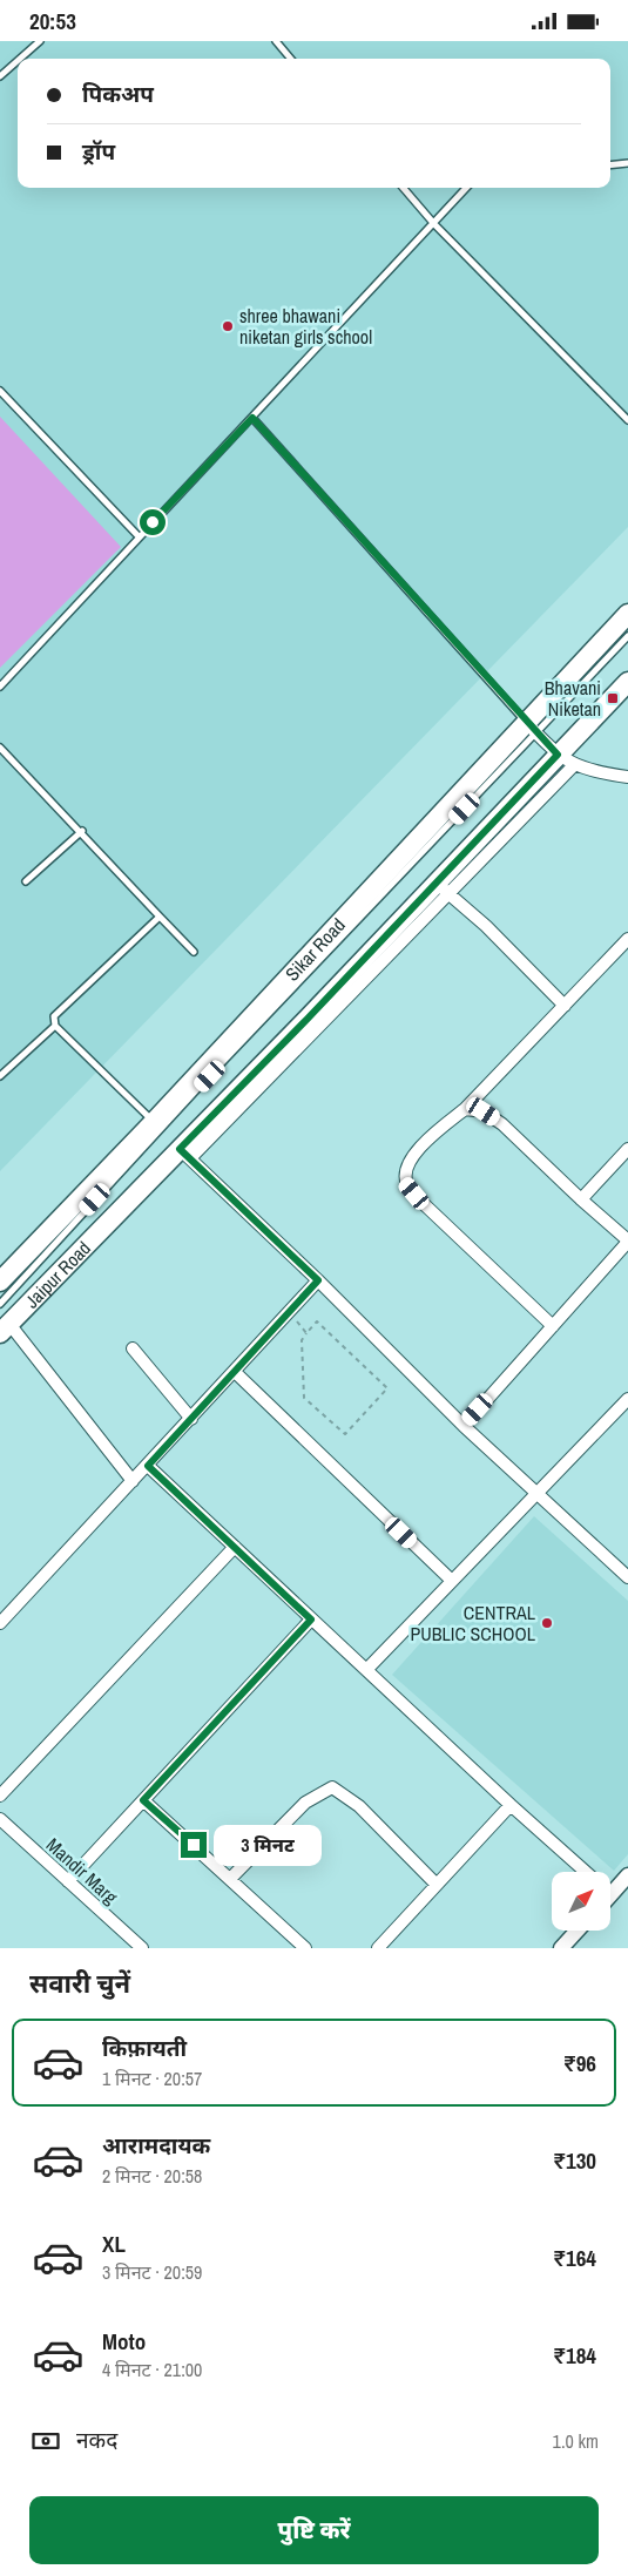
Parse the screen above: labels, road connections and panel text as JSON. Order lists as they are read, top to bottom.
{
  "streets": {
    "main road": ["Sikar Road", "Jaipur Road"],
    "street": ["Mandir Marg"]
  },
  "places": {
    "other": ["shree bhawani niketan girls school", "CENTRAL PUBLIC SCHOOL"],
    "transit": ["Bhavani Niketan"]
  },
  "north": "top right",
  "page": {
    "status": "20:53",
    "banner": ["पिकअप", "ड्रॉप"],
    "bubble": "3 मिनट",
    "heading": "सवारी चुनें",
    "list": [
      {
        "name": "किफ़ायती",
        "note": "1 मिनट · 20:57",
        "value": "₹96"
      },
      {
        "name": "आरामदायक",
        "note": "2 मिनट · 20:58",
        "value": "₹130"
      },
      {
        "name": "XL",
        "note": "3 मिनट · 20:59",
        "value": "₹164"
      },
      {
        "name": "Moto",
        "note": "4 मिनट · 21:00",
        "value": "₹184"
      }
    ],
    "pay": ["नकद", "1.0 km"],
    "buttons": "पुष्टि करें"
  }
}
